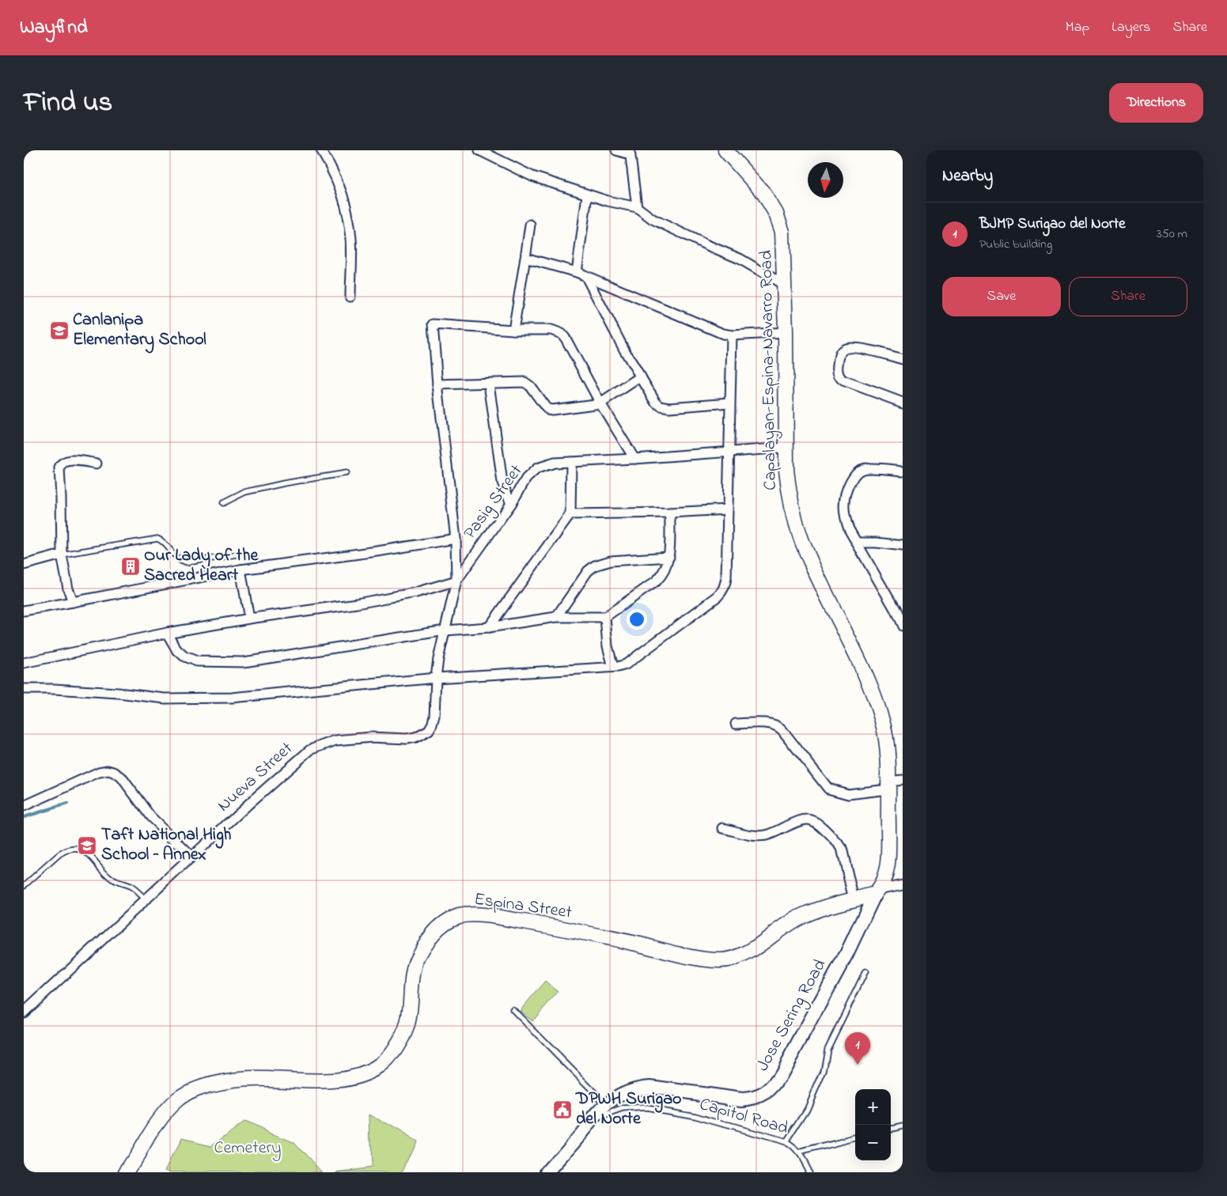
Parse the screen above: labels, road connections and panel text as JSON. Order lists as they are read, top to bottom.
{
  "streets": {
    "main road": ["Capalayan-Espina-Navarro Road", "Espina Street", "Jose Sering Road"],
    "street": ["Pasig Street", "Nueva Street"],
    "lane": ["Capitol Road"]
  },
  "crossings": [
    ["Capalayan-Espina-Navarro Road", "Pasig Street"],
    ["Capalayan-Espina-Navarro Road", "Espina Street"],
    ["Capalayan-Espina-Navarro Road", "Jose Sering Road"],
    ["Pasig Street", "Nueva Street"],
    ["Espina Street", "Jose Sering Road"],
    ["Jose Sering Road", "Capitol Road"]
  ],
  "parks": ["Cemetery"],
  "places": {
    "school or university": ["Canlanipa Elementary School", "Taft National High School – Annex"],
    "building": ["Our Lady of the Sacred Heart"],
    "public building": ["DPWH Surigao del Norte"]
  },
  "north": "bottom",
  "page": {
    "header": "Wayfind",
    "nav": ["Map", "Layers", "Share"],
    "title": "Find us",
    "buttons": [
      "Directions",
      ["Save", "Share"]
    ],
    "heading": "Nearby",
    "list": [
      {
        "mark": "1",
        "name": "BJMP Surigao del Norte",
        "note": "Public building",
        "value": "350 m"
      }
    ],
    "pins": "1",
    "map_buttons": ["+", "−"]
  }
}
